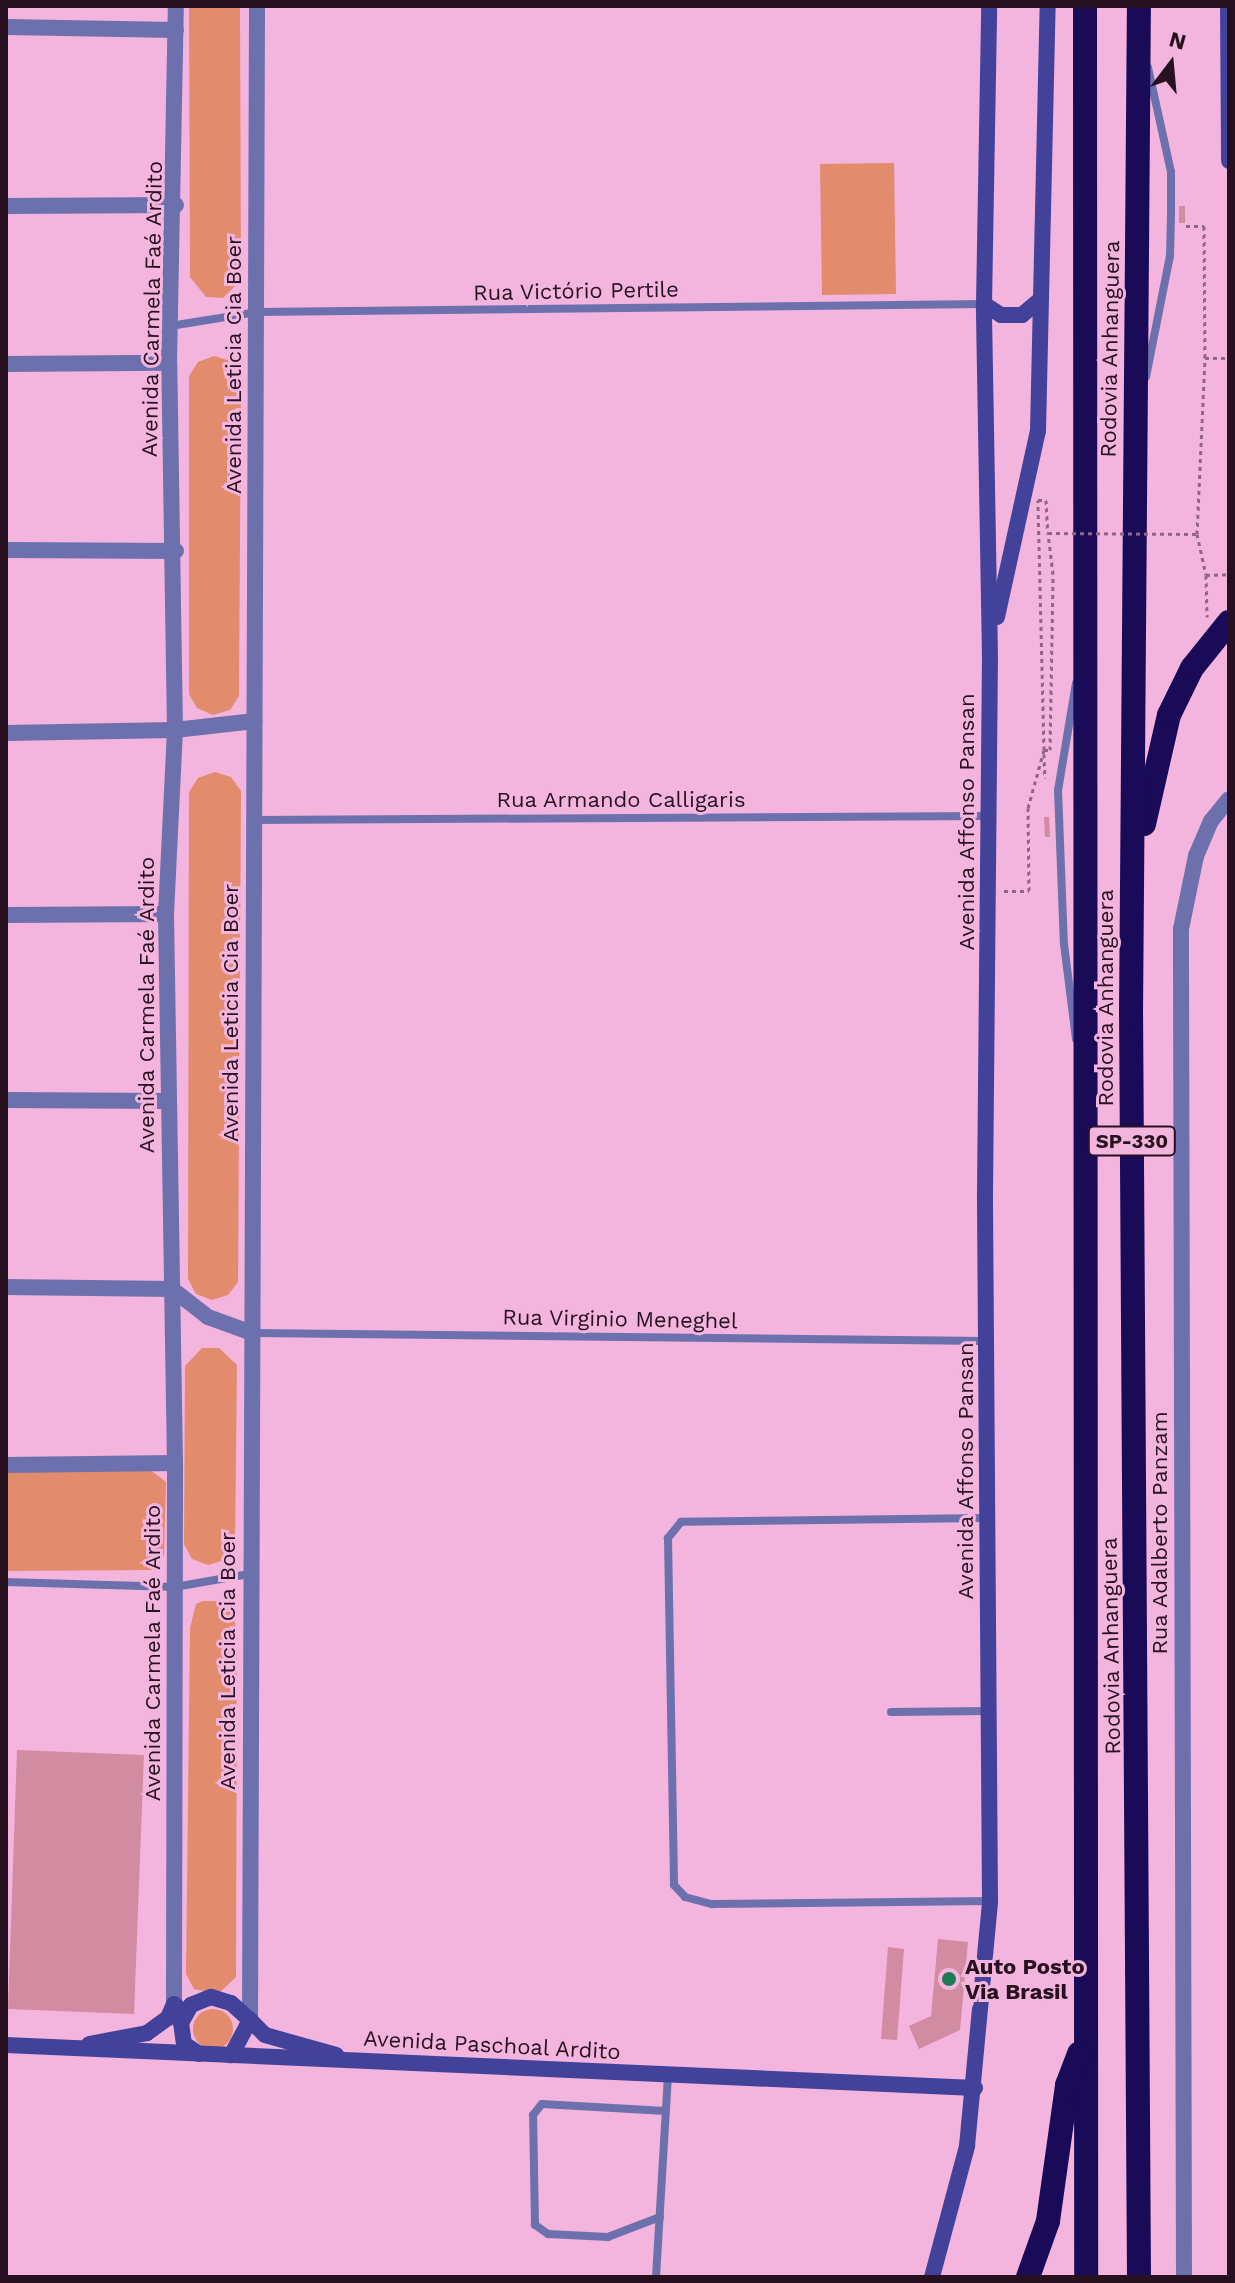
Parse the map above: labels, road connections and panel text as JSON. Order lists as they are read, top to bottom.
{
  "streets": {
    "highway": ["Rodovia Anhanguera", "SP-330"],
    "main road": ["Avenida Affonso Pansan", "Avenida Paschoal Ardito"],
    "street": ["Avenida Carmela Faé Ardito", "Avenida Leticia Cia Boer", "Rua Adalberto Panzam"],
    "lane": ["Rua Victório Pertile", "Rua Armando Calligaris", "Rua Virginio Meneghel"]
  },
  "crossings": [
    ["Rua Victório Pertile", "Avenida Carmela Faé Ardito"],
    ["Rua Victório Pertile", "Avenida Leticia Cia Boer"],
    ["Rua Victório Pertile", "Avenida Affonso Pansan"],
    ["Avenida Carmela Faé Ardito", "Avenida Leticia Cia Boer"],
    ["Avenida Carmela Faé Ardito", "Avenida Paschoal Ardito"],
    ["Avenida Leticia Cia Boer", "Rua Armando Calligaris"],
    ["Avenida Leticia Cia Boer", "Rua Virginio Meneghel"],
    ["Avenida Leticia Cia Boer", "Avenida Paschoal Ardito"],
    ["Rua Armando Calligaris", "Avenida Affonso Pansan"],
    ["Avenida Affonso Pansan", "Rua Virginio Meneghel"],
    ["Avenida Affonso Pansan", "Avenida Paschoal Ardito"]
  ],
  "places": ["Auto Posto Via Brasil"],
  "north": "top"
}
